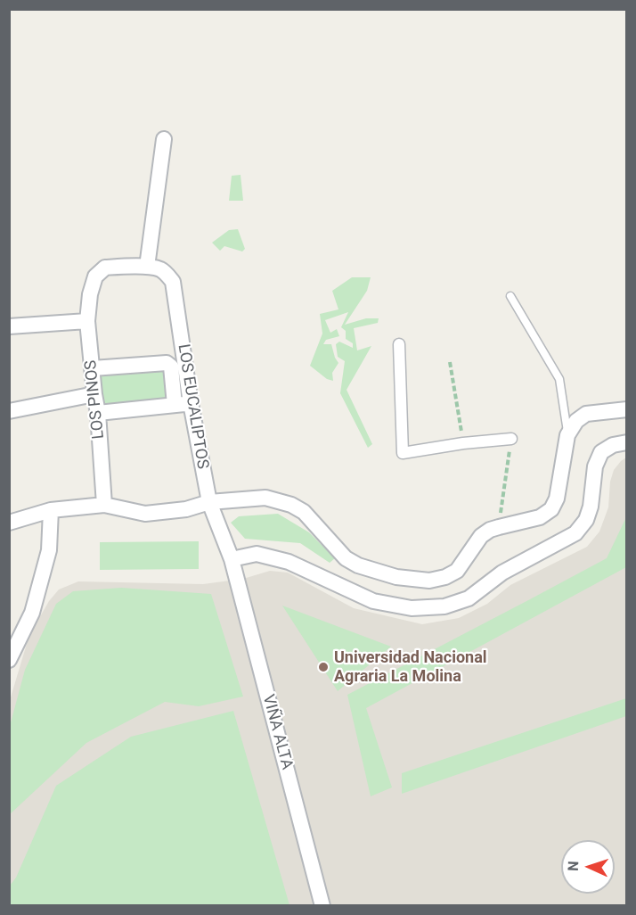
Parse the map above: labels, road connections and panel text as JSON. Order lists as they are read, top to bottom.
{
  "streets": {
    "street": ["LOS PINOS", "LOS EUCALIPTOS", "VIÑA ALTA"]
  },
  "crossings": [
    ["LOS PINOS", "LOS EUCALIPTOS"],
    ["LOS EUCALIPTOS", "VIÑA ALTA"]
  ],
  "places": ["Universidad Nacional Agraria La Molina"],
  "north": "left"
}
